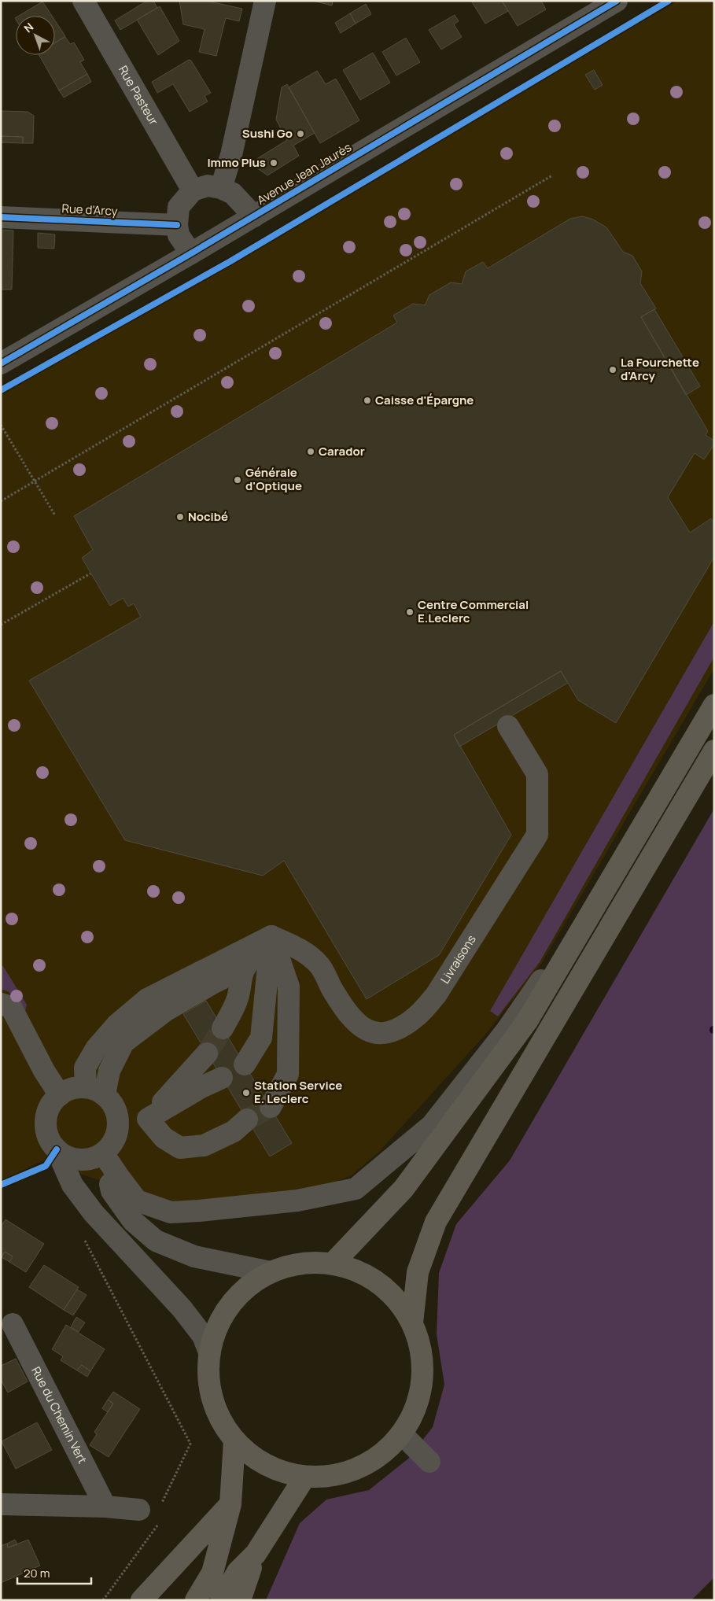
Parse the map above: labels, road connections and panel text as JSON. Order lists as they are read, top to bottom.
{
  "streets": {
    "street": [
      "Rue Pasteur",
      "Avenue Jean Jaurès",
      "Rue d'Arcy",
      "Livraisons",
      "Rue du Chemin Vert"
    ]
  },
  "places": [
    "Sushi Go",
    "Immo Plus",
    "La Fourchette d'Arcy",
    "Caisse d'Épargne",
    "Carador",
    "Générale d'Optique",
    "Nocibé",
    "Centre Commercial E.Leclerc",
    "Station Service E. Leclerc"
  ],
  "scale_bar": "20 m",
  "north": "top left"
}
